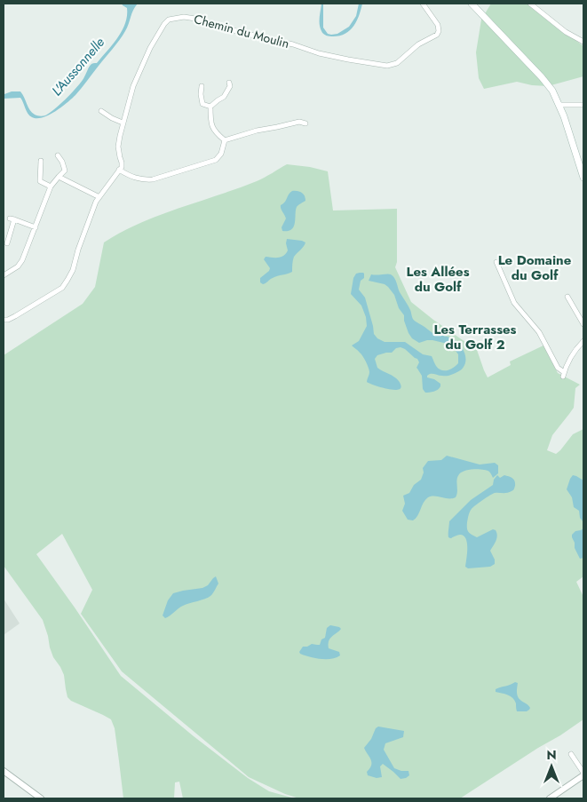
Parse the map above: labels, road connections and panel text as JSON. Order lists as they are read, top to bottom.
{
  "streets": {
    "street": ["Chemin du Moulin"]
  },
  "districts": ["Le Domaine du Golf", "Les Allées du Golf", "Les Terrasses du Golf 2"],
  "water": ["L'Aussonnelle"],
  "north": "top"
}
